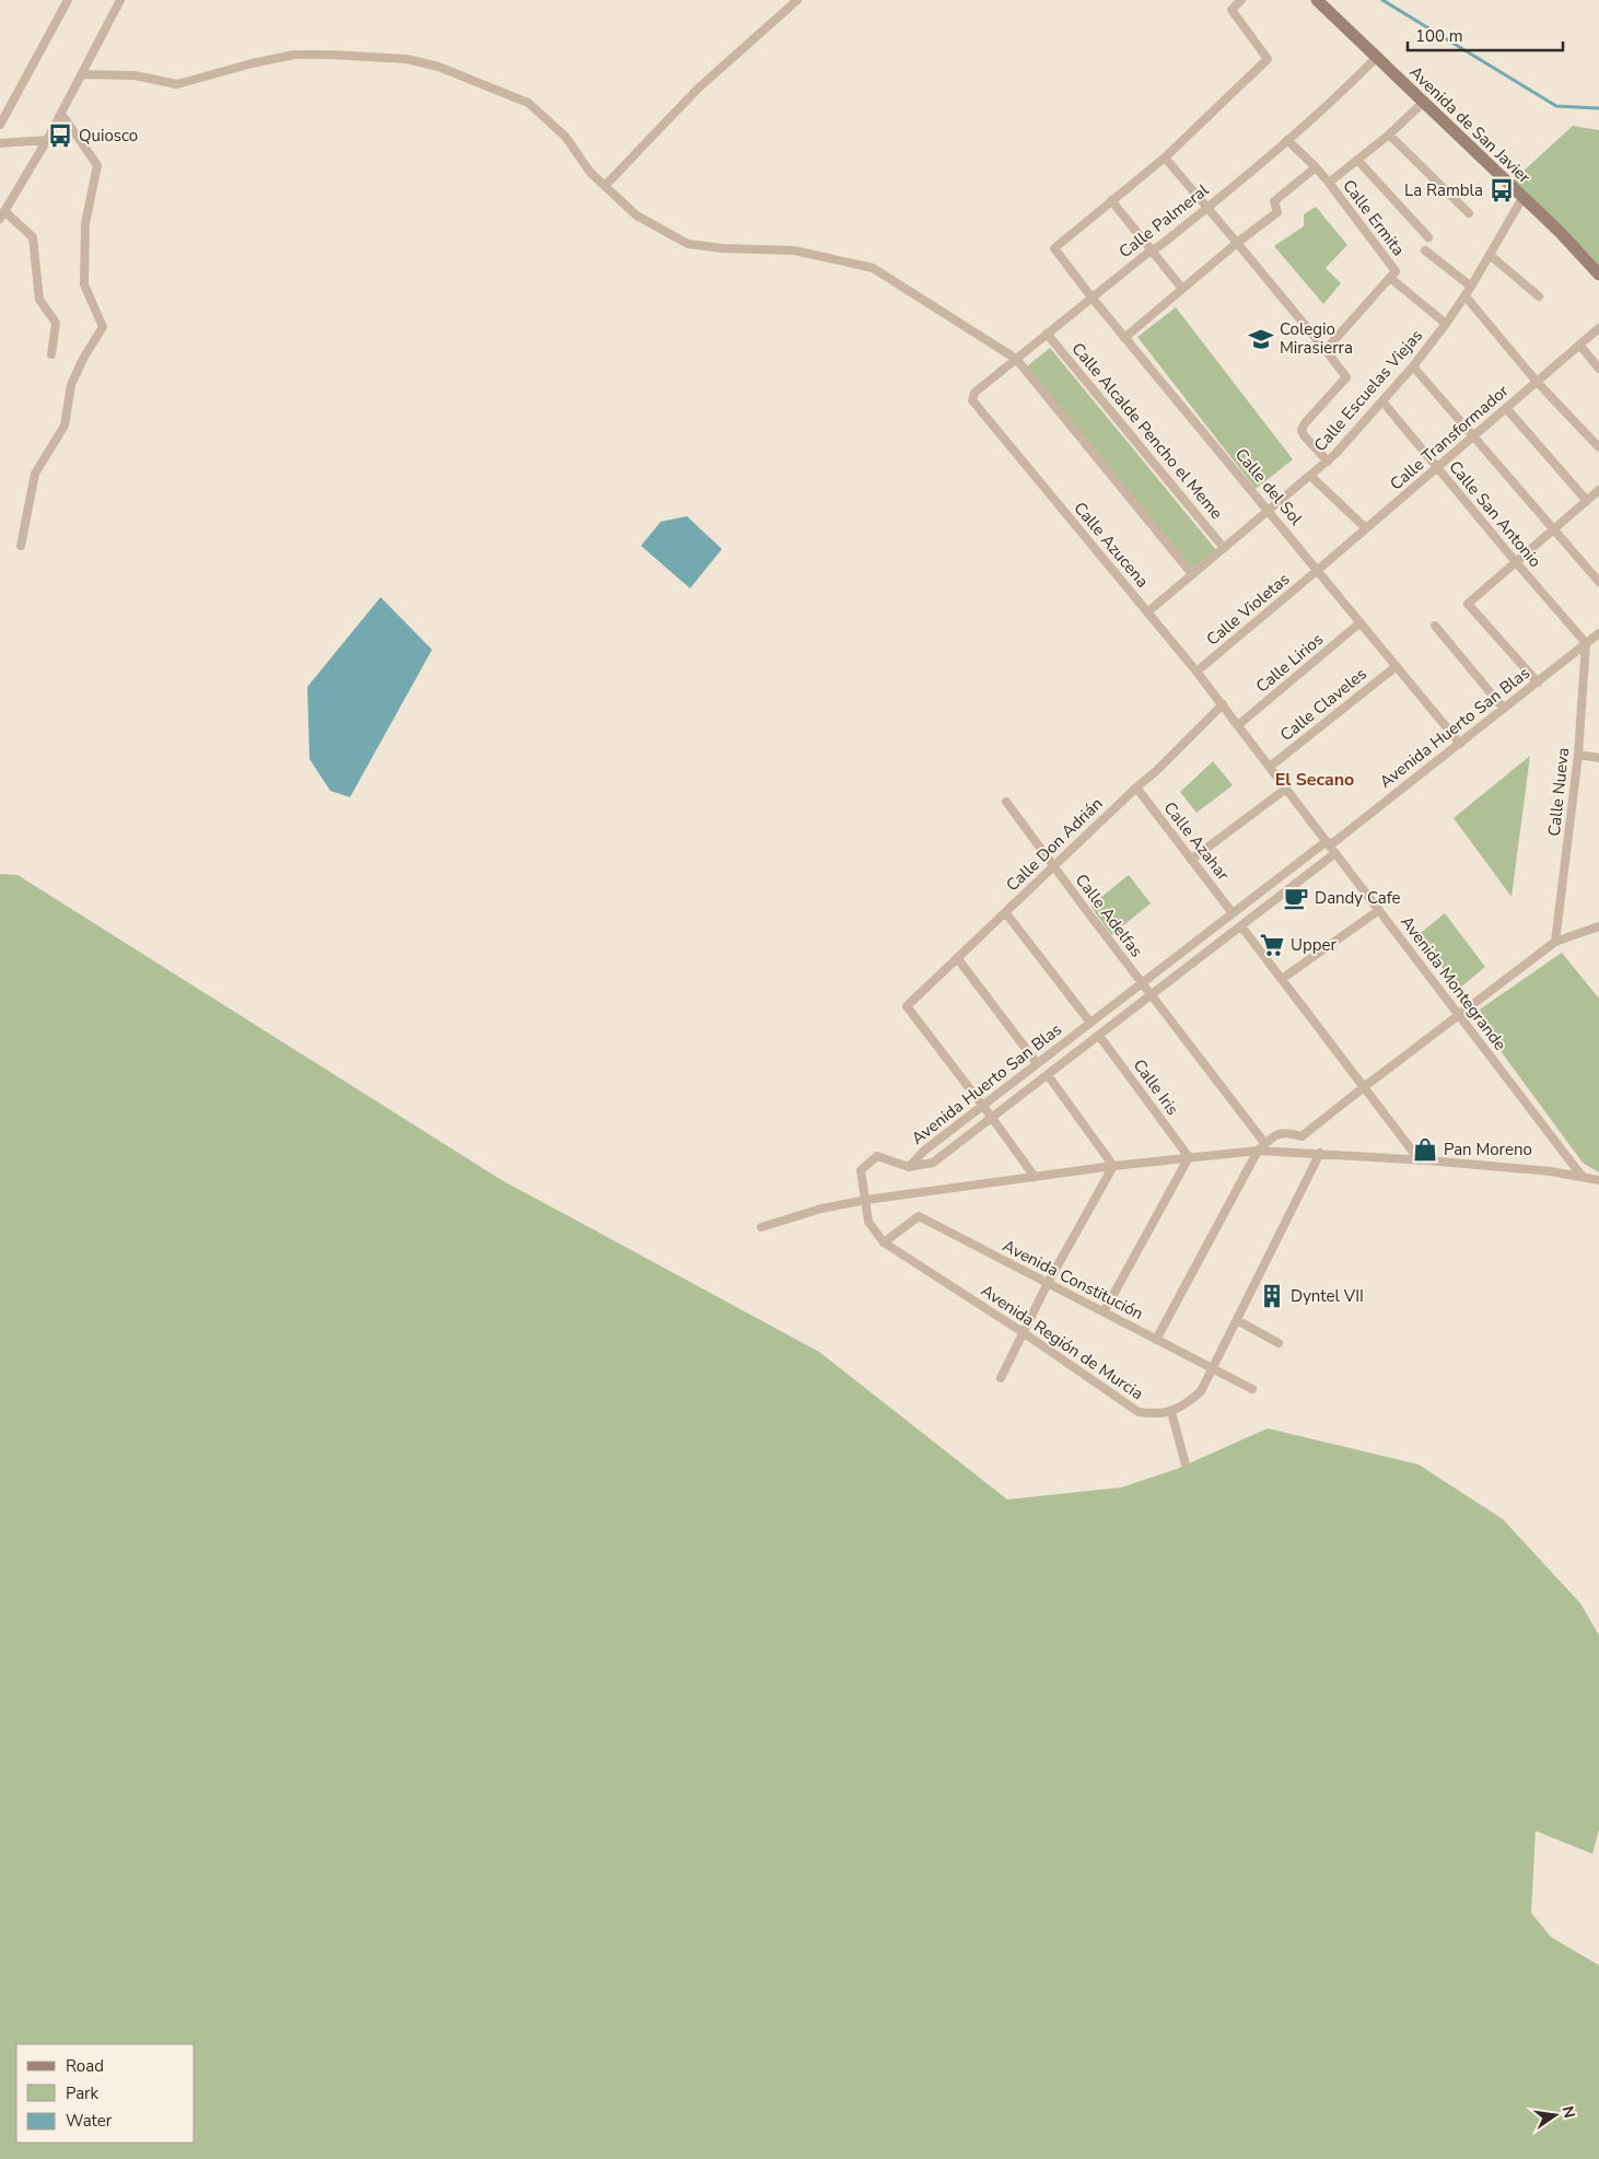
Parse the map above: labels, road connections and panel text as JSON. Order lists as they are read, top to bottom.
{
  "streets": {
    "main road": ["Avenida de San Javier"],
    "street": [
      "Calle Ermita",
      "Calle Palmeral",
      "Calle Escuelas Viejas",
      "Calle Alcalde Pencho el Meme",
      "Calle Transformador",
      "Calle del Sol",
      "Calle San Antonio",
      "Calle Azucena",
      "Calle Violetas",
      "Calle Lirios",
      "Calle Claveles",
      "Avenida Huerto San Blas",
      "Calle Nueva",
      "Calle Azahar",
      "Calle Don Adrián",
      "Calle Adelfas",
      "Avenida Montegrande",
      "Calle Iris",
      "Avenida Constitución",
      "Avenida Región de Murcia"
    ]
  },
  "crossings": [
    ["Avenida de San Javier", "Calle Palmeral"],
    ["Avenida de San Javier", "Calle Escuelas Viejas"],
    ["Calle Ermita", "Calle Palmeral"],
    ["Calle Ermita", "Calle Escuelas Viejas"],
    ["Calle Palmeral", "Calle Alcalde Pencho el Meme"],
    ["Calle Palmeral", "Calle del Sol"],
    ["Calle Palmeral", "Calle Azucena"],
    ["Calle Escuelas Viejas", "Calle Alcalde Pencho el Meme"],
    ["Calle Escuelas Viejas", "Calle del Sol"],
    ["Calle Escuelas Viejas", "Calle San Antonio"],
    ["Calle Escuelas Viejas", "Calle Azucena"],
    ["Calle Transformador", "Calle del Sol"],
    ["Calle Transformador", "Calle San Antonio"],
    ["Calle Transformador", "Calle Violetas"],
    ["Calle del Sol", "Calle Violetas"],
    ["Calle del Sol", "Calle Lirios"],
    ["Calle del Sol", "Calle Claveles"],
    ["Calle del Sol", "Avenida Huerto San Blas"],
    ["Calle San Antonio", "Avenida Huerto San Blas"],
    ["Calle San Antonio", "Calle Nueva"],
    ["Calle Azucena", "Calle Violetas"],
    ["Calle Azucena", "Calle Don Adrián"],
    ["Calle Azucena", "Avenida Montegrande"],
    ["Calle Lirios", "Avenida Montegrande"],
    ["Calle Claveles", "Avenida Montegrande"],
    ["Avenida Huerto San Blas", "Calle Nueva"],
    ["Avenida Huerto San Blas", "Calle Azahar"],
    ["Avenida Huerto San Blas", "Calle Don Adrián"],
    ["Avenida Huerto San Blas", "Calle Adelfas"],
    ["Avenida Huerto San Blas", "Avenida Montegrande"],
    ["Avenida Huerto San Blas", "Calle Iris"],
    ["Avenida Huerto San Blas", "Avenida Región de Murcia"],
    ["Calle Azahar", "Calle Don Adrián"],
    ["Calle Don Adrián", "Calle Adelfas"],
    ["Calle Don Adrián", "Avenida Montegrande"],
    ["Avenida Constitución", "Avenida Región de Murcia"]
  ],
  "districts": ["El Secano"],
  "places": {
    "bus stop": ["Quiosco", "La Rambla"],
    "school or university": ["Colegio Mirasierra"],
    "cafe": ["Dandy Cafe"],
    "supermarket": ["Upper"],
    "shop": ["Pan Moreno"],
    "building": ["Dyntel VII"]
  },
  "legend": ["Road", "Park", "Water"],
  "scale_bar": "100 m",
  "north": "right"
}
